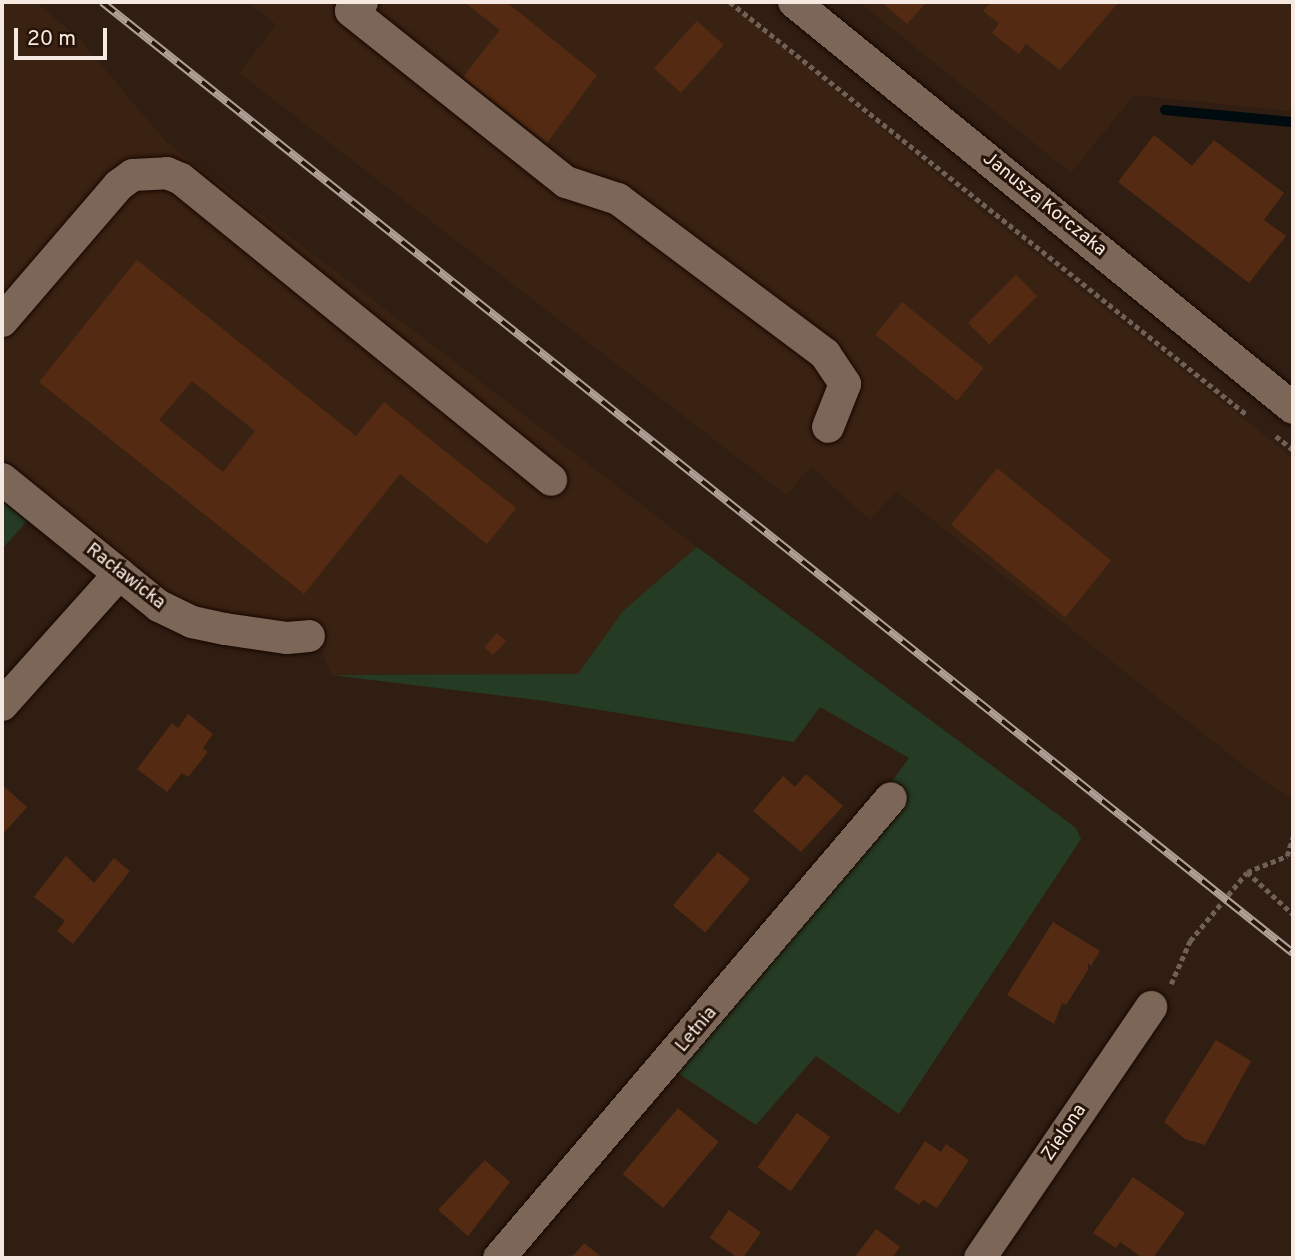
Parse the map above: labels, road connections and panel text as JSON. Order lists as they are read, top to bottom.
{
  "streets": {
    "street": [
      "Janusza Korczaka",
      "Racławicka",
      "Letnia",
      "Zielona"
    ]
  },
  "scale_bar": "20 m"
}
